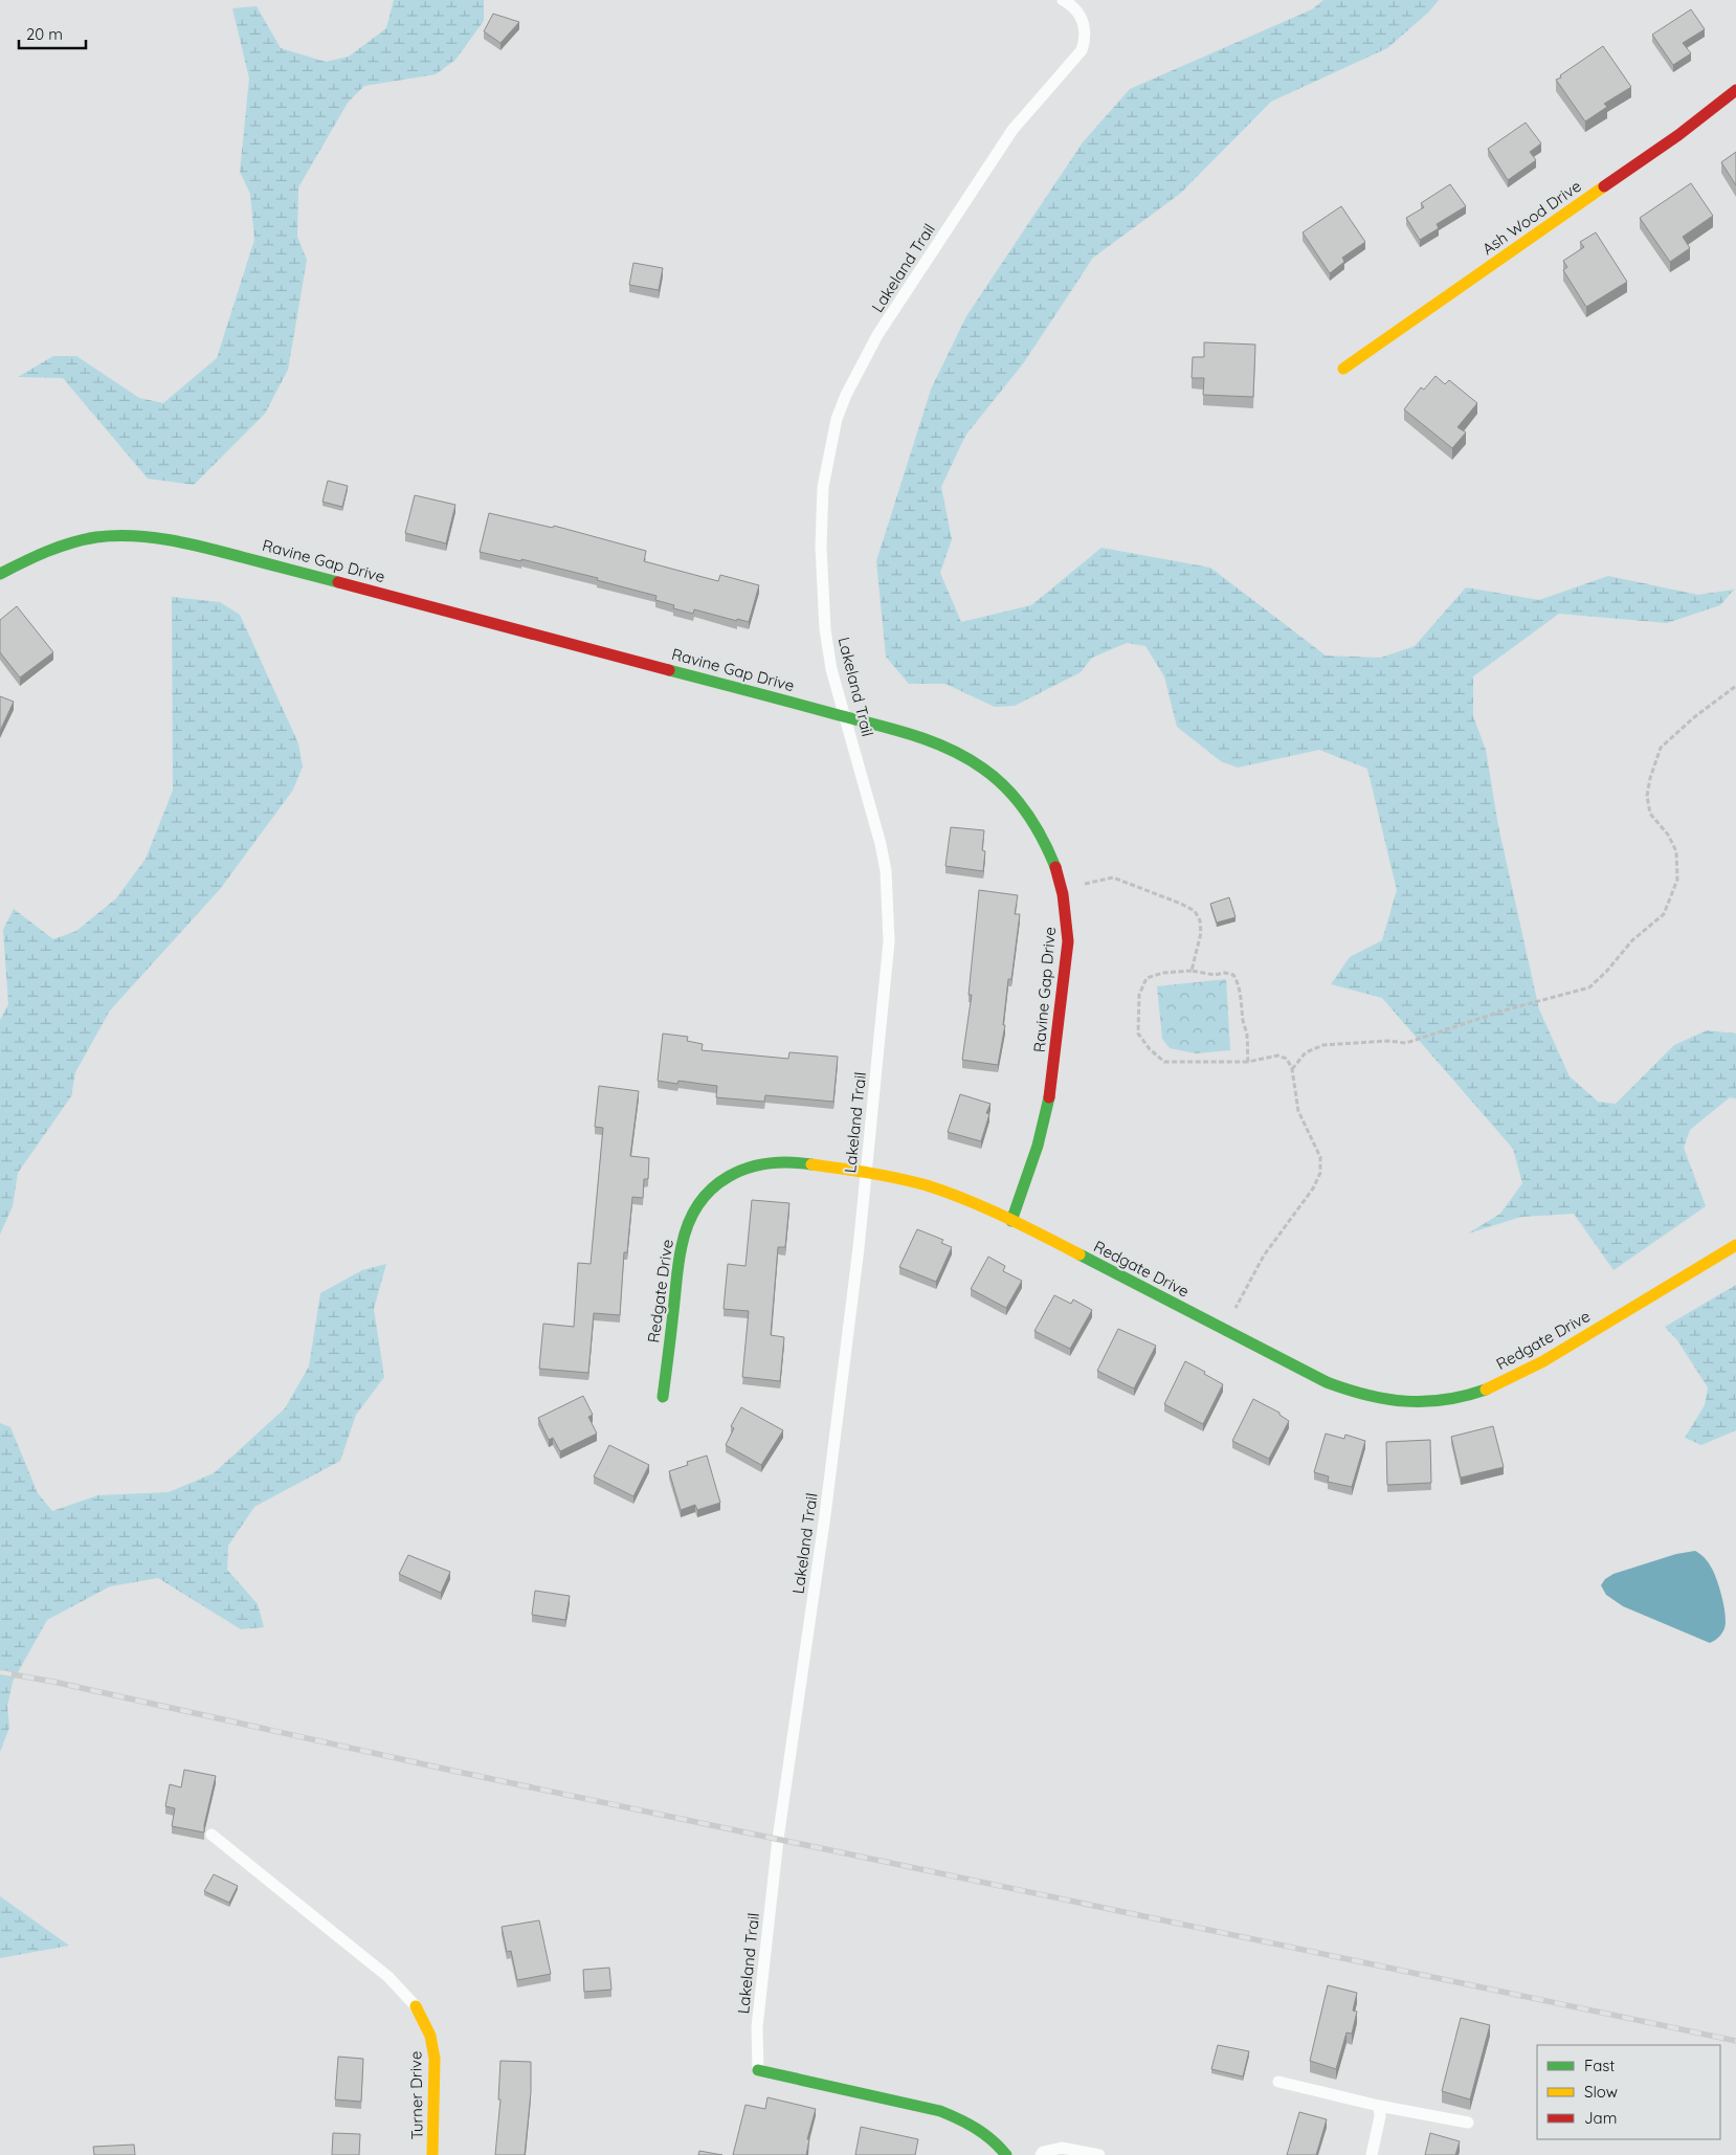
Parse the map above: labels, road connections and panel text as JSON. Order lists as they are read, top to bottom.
{
  "streets": {
    "street": [
      "Ash Wood Drive",
      "Lakeland Trail",
      "Ravine Gap Drive",
      "Redgate Drive",
      "Turner Drive"
    ]
  },
  "crossings": [
    ["Lakeland Trail", "Ravine Gap Drive"],
    ["Lakeland Trail", "Redgate Drive"],
    ["Ravine Gap Drive", "Redgate Drive"]
  ],
  "legend": ["Fast", "Slow", "Jam"],
  "scale_bar": "20 m"
}
